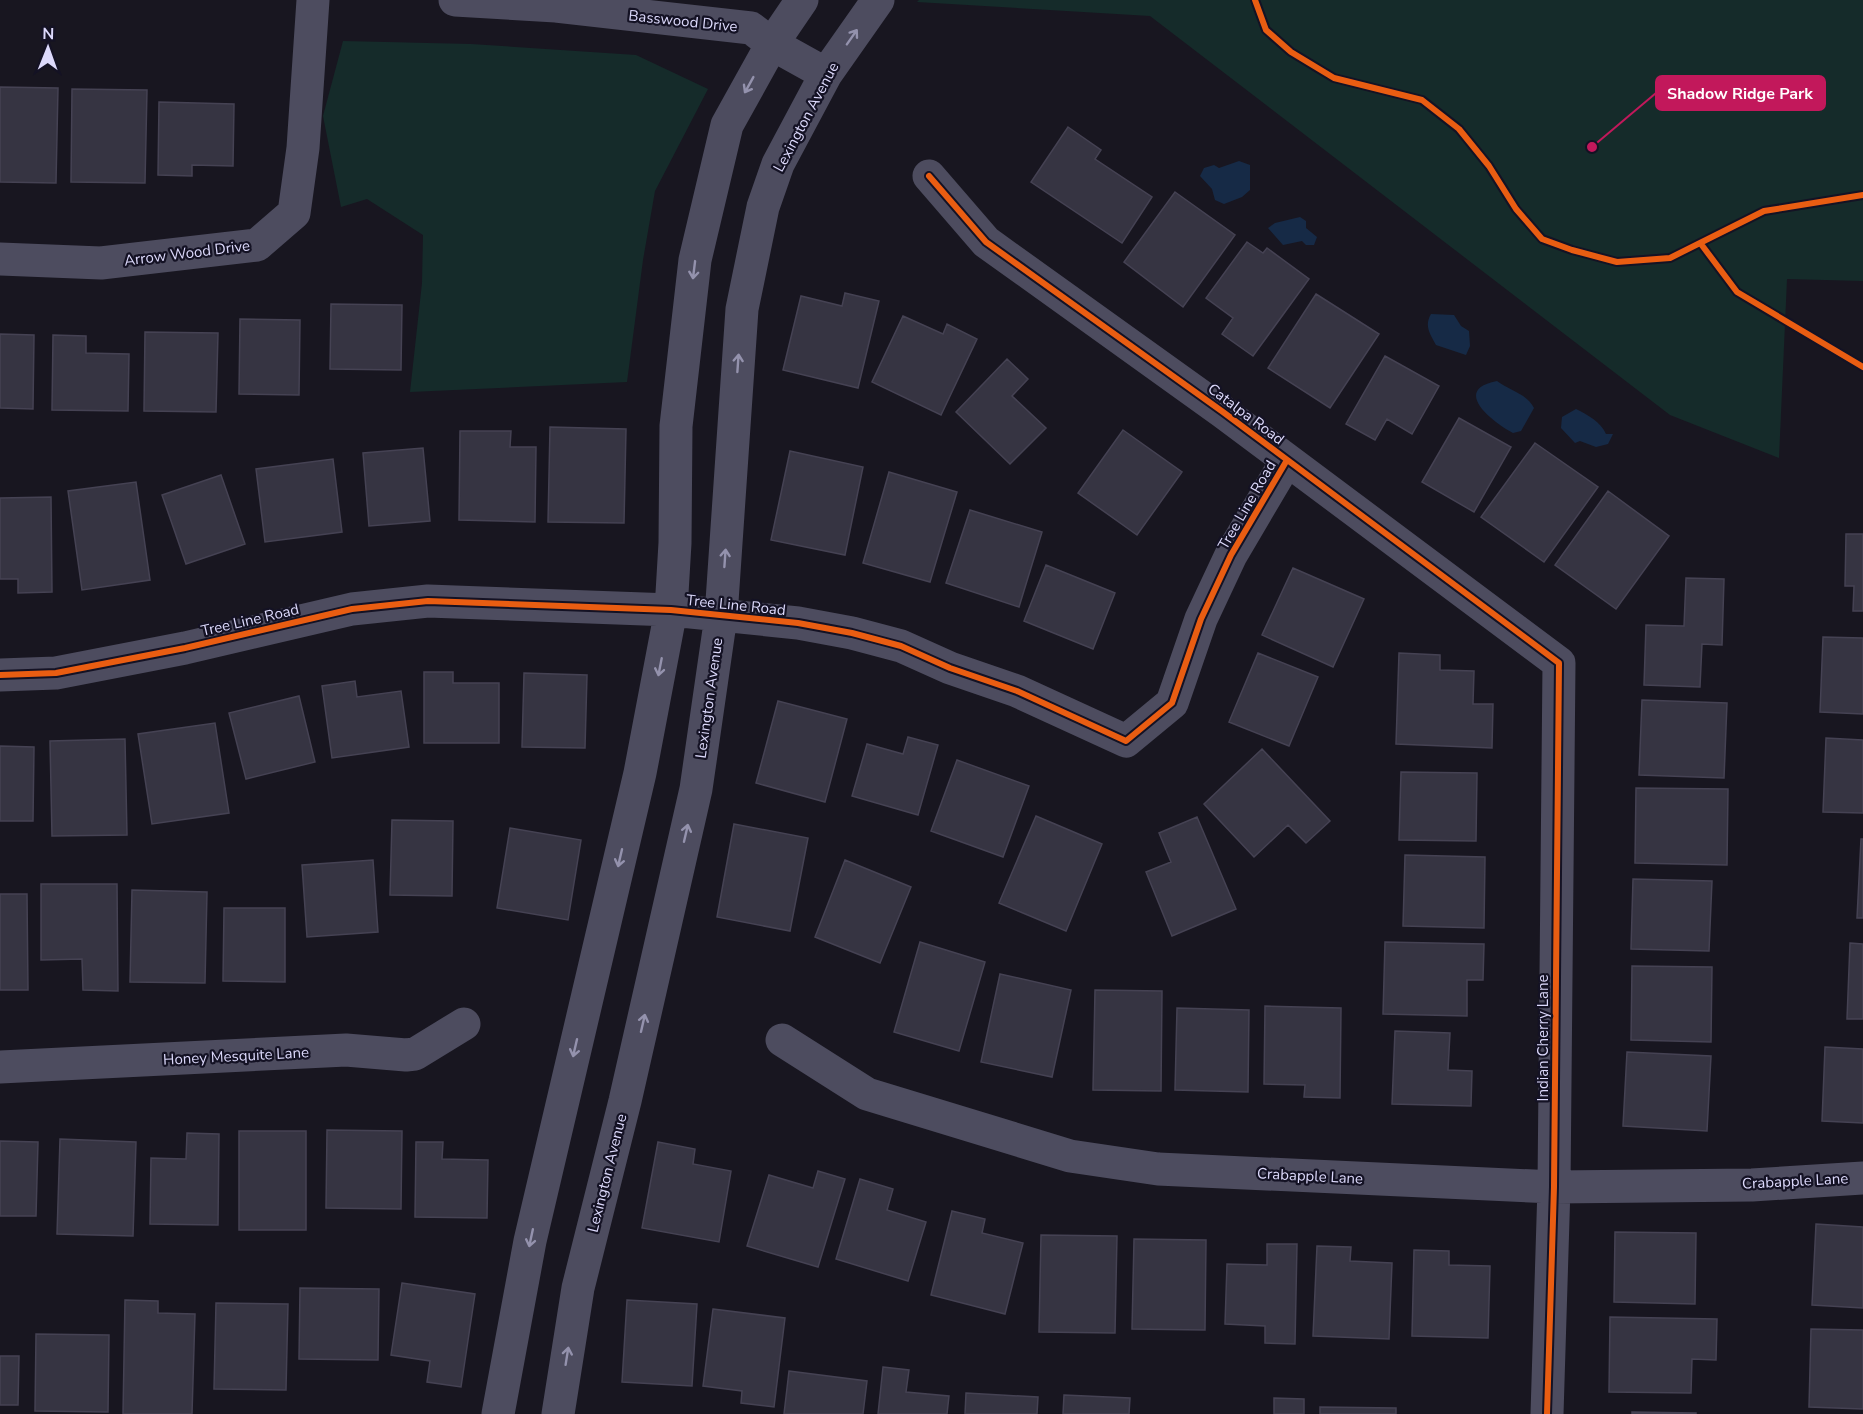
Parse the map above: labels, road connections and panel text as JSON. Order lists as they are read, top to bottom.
{
  "streets": {
    "street": [
      "Basswood Drive",
      "Lexington Avenue",
      "Arrow Wood Drive",
      "Catalpa Road",
      "Tree Line Road",
      "Indian Cherry Lane",
      "Honey Mesquite Lane",
      "Crabapple Lane"
    ]
  },
  "crossings": [
    ["Basswood Drive", "Lexington Avenue"],
    ["Lexington Avenue", "Tree Line Road"],
    ["Catalpa Road", "Tree Line Road"],
    ["Catalpa Road", "Indian Cherry Lane"],
    ["Indian Cherry Lane", "Crabapple Lane"]
  ],
  "places": ["Shadow Ridge Park"],
  "north": "top"
}
